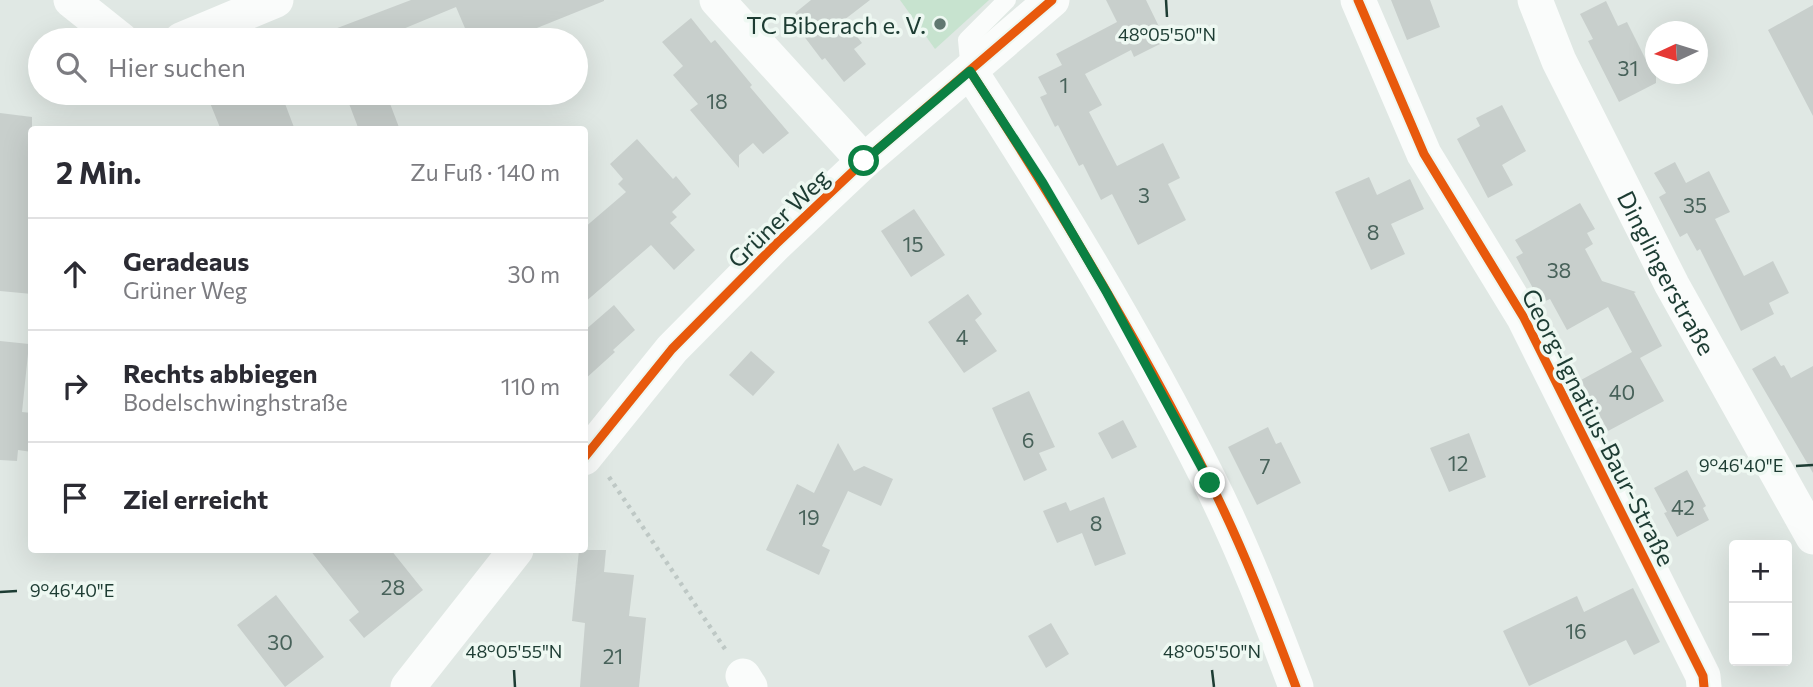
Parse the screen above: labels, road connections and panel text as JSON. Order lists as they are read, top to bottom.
{
  "streets": {
    "street": ["Grüner Weg", "Dinglingerstraße", "Georg-Ignatius-Baur-Straße"]
  },
  "places": ["TC Biberach e. V."],
  "house_numbers": [
    "31",
    "1",
    "18",
    "3",
    "35",
    "8",
    "15",
    "38",
    "4",
    "40",
    "6",
    "12",
    "7",
    "42",
    "19",
    "8",
    "28",
    "16",
    "30",
    "21"
  ],
  "north": "left",
  "page": {
    "search": "Hier suchen",
    "heading": ["2 Min.", "Zu Fuß · 140 m"],
    "list": [
      ["Geradeaus", "Grüner Weg", "30 m"],
      ["Rechts abbiegen", "Bodelschwinghstraße", "110 m"],
      "Ziel erreicht"
    ],
    "map_buttons": ["+", "−"]
  },
  "coordinates": ["48°05'50\"N", "9°46'40\"E", "48°05'55\"N"]
}
